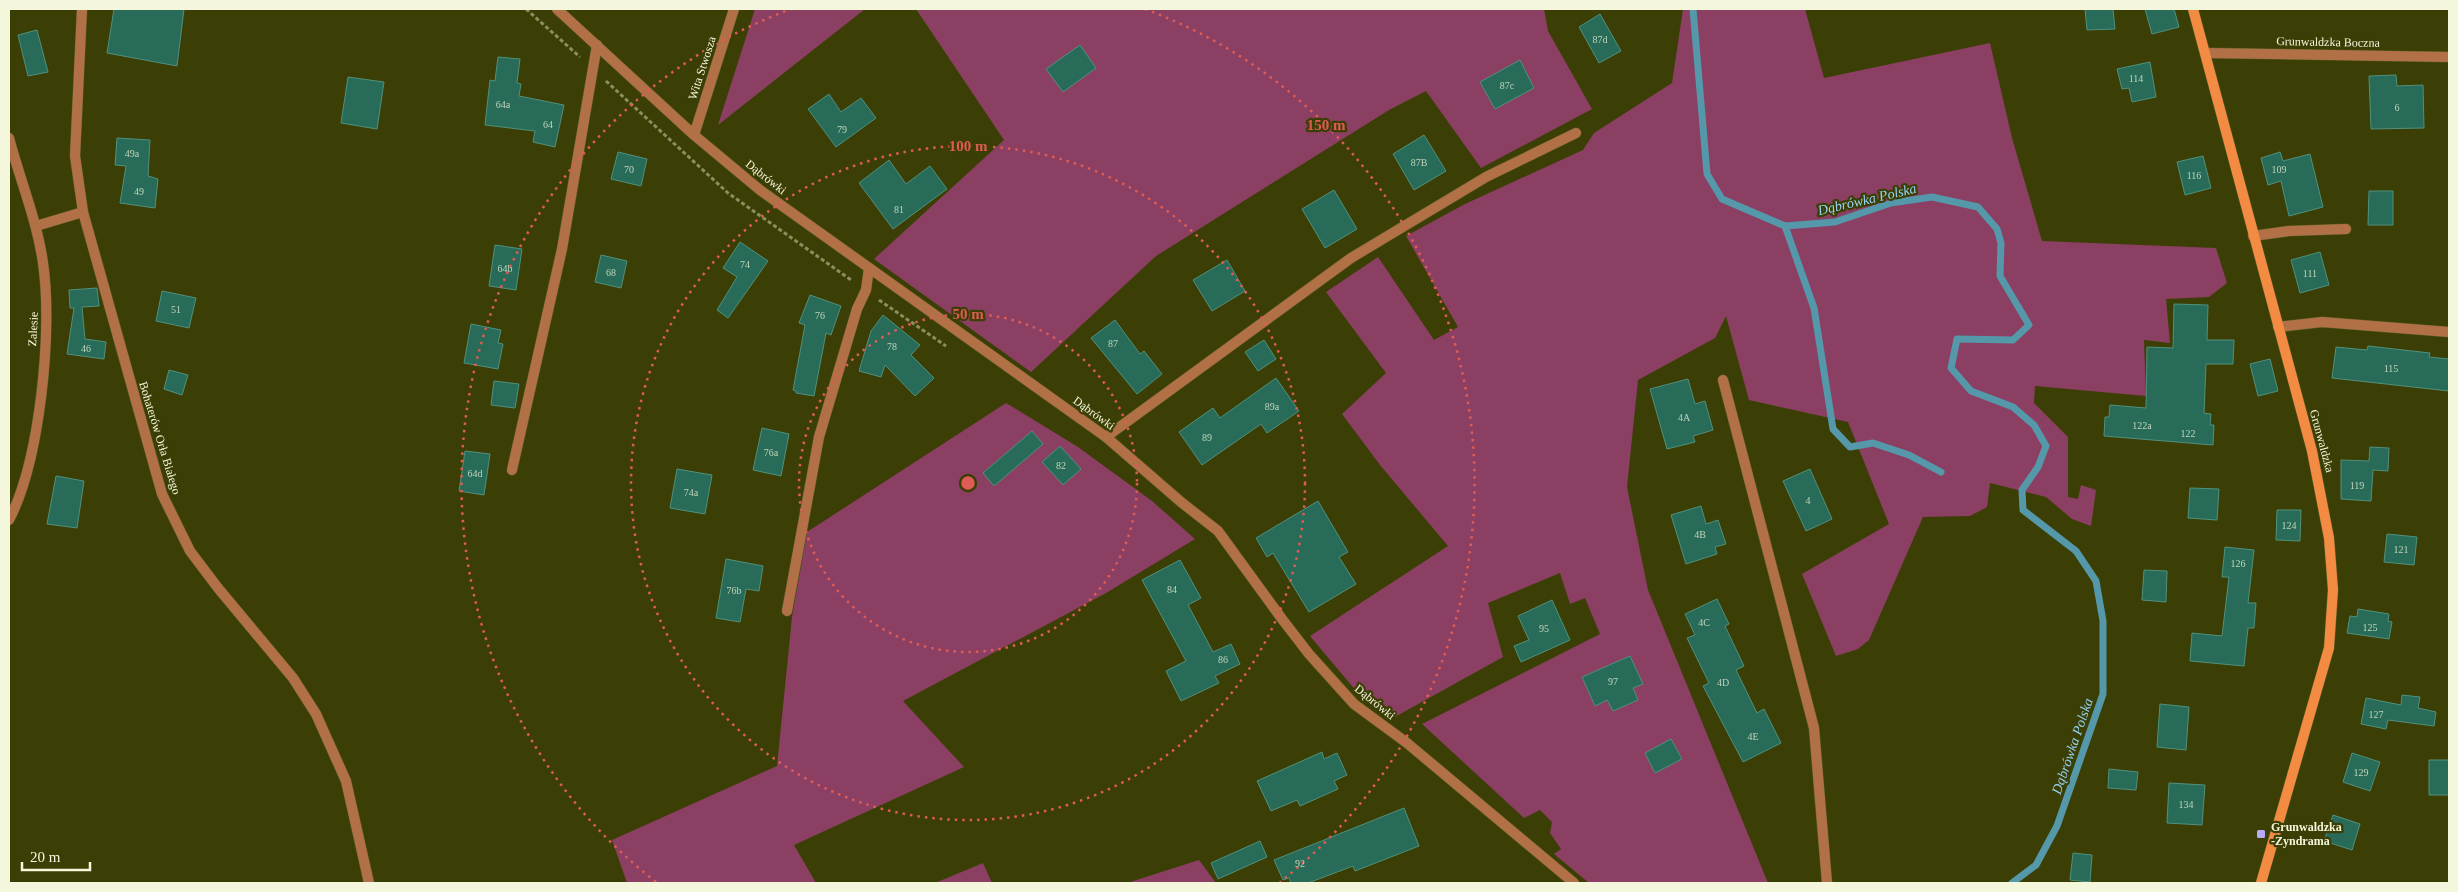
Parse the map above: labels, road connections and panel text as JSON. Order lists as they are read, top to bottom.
{
  "streets": {
    "street": [
      "Grunwaldzka Boczna",
      "Wita Stwosza",
      "Dąbrówki",
      "Zalesie",
      "Bohaterów Orła Białego",
      "Grunwaldzka"
    ]
  },
  "crossings": [
    ["Grunwaldzka Boczna", "Grunwaldzka"],
    ["Wita Stwosza", "Dąbrówki"]
  ],
  "water": ["Dąbrówka Polska"],
  "places": {
    "transit": ["Grunwaldzka -Zyndrama"]
  },
  "house_numbers": [
    "87d",
    "114",
    "87c",
    "64a",
    "6",
    "64",
    "79",
    "49a",
    "87B",
    "70",
    "109",
    "116",
    "49",
    "81",
    "74",
    "64b",
    "68",
    "111",
    "51",
    "76",
    "87",
    "78",
    "46",
    "115",
    "89a",
    "4A",
    "122a",
    "122",
    "89",
    "76a",
    "82",
    "64d",
    "119",
    "74a",
    "4",
    "124",
    "4B",
    "121",
    "126",
    "84",
    "76b",
    "4C",
    "125",
    "95",
    "86",
    "97",
    "4D",
    "127",
    "4E",
    "129",
    "134",
    "92"
  ],
  "scale_bar": "20 m",
  "rings": ["150 m", "100 m", "50 m"]
}
